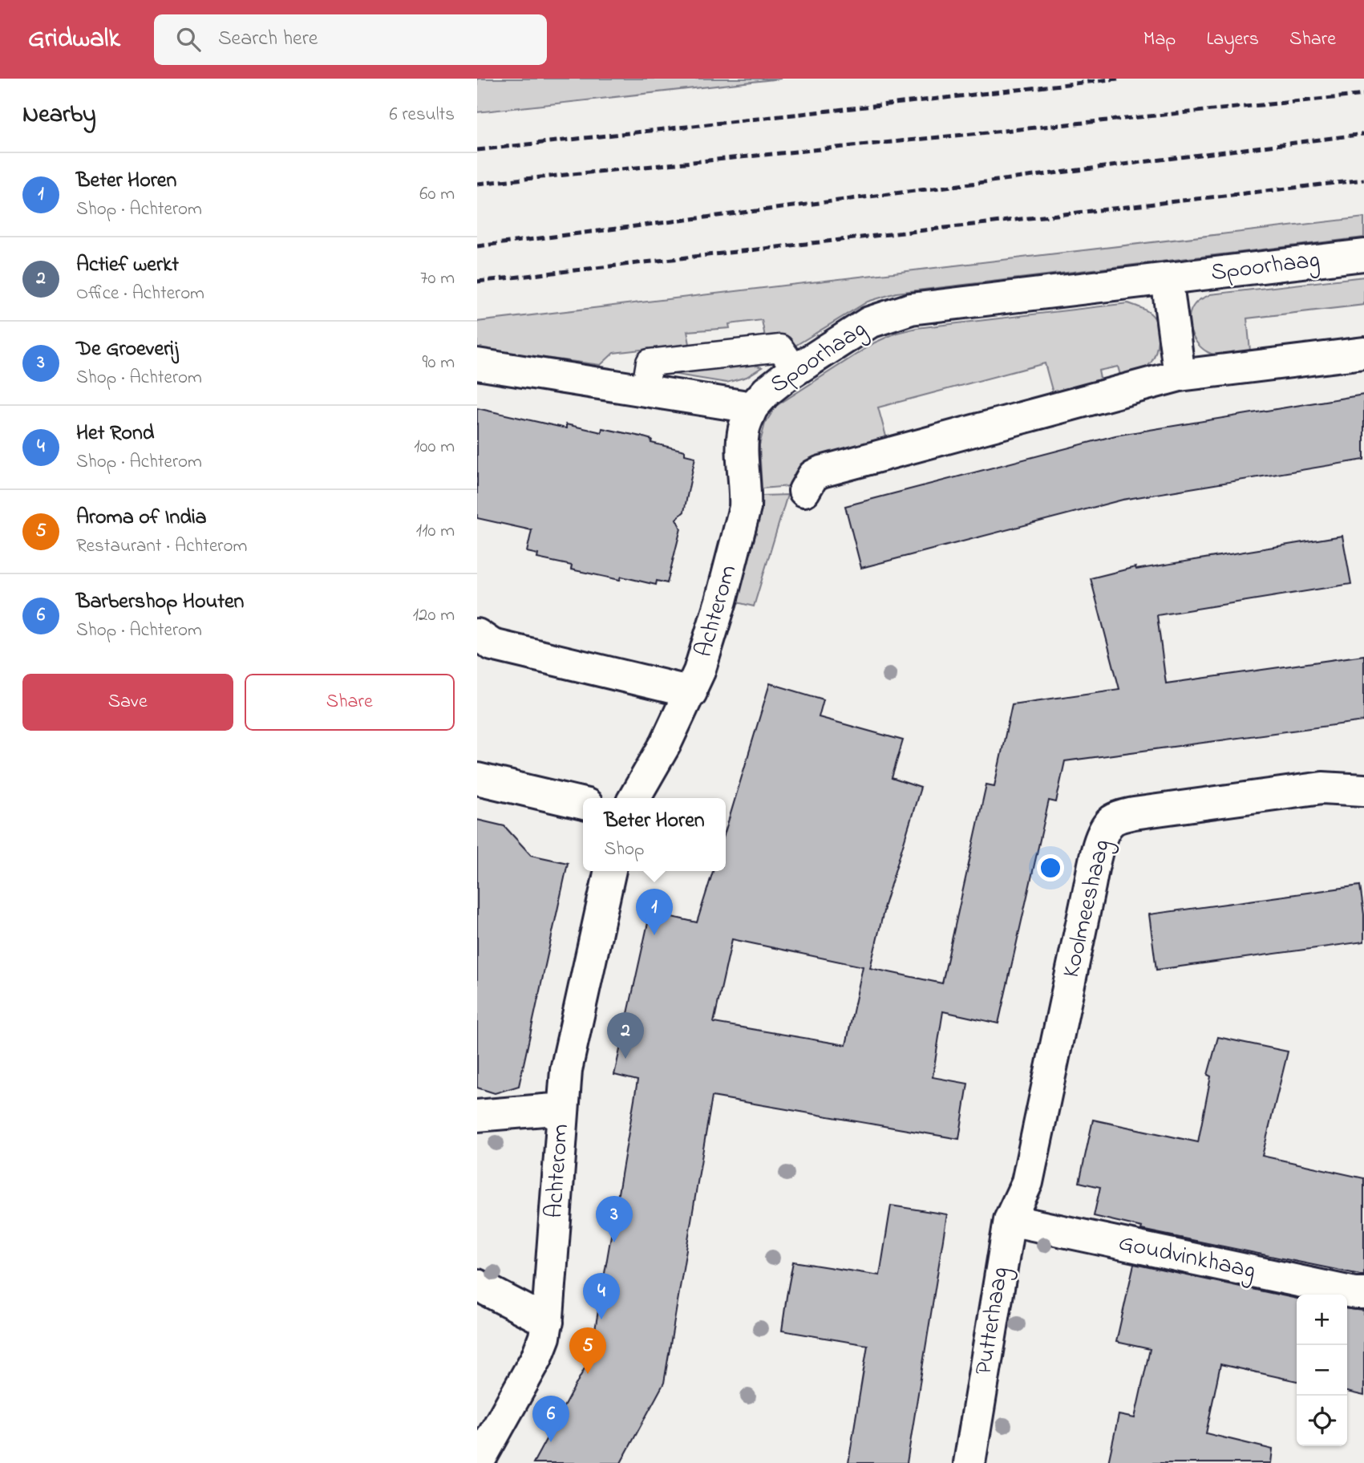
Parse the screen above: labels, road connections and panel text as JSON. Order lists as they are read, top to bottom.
{
  "streets": {
    "street": [
      "Spoorhaag",
      "Achterom",
      "Koolmeeshaag",
      "Goudvinkhaag",
      "Putterhaag"
    ]
  },
  "crossings": [
    ["Spoorhaag", "Achterom"],
    ["Koolmeeshaag", "Putterhaag"],
    ["Goudvinkhaag", "Putterhaag"]
  ],
  "page": {
    "header": "Gridwalk",
    "search": "Search here",
    "nav": ["Map", "Layers", "Share"],
    "heading": ["Nearby", "6 results"],
    "list": [
      {
        "mark": "1",
        "name": "Beter Horen",
        "note": "Shop · Achterom",
        "value": "60 m"
      },
      {
        "mark": "2",
        "name": "Actief werkt",
        "note": "Office · Achterom",
        "value": "70 m"
      },
      {
        "mark": "3",
        "name": "De Groeverij",
        "note": "Shop · Achterom",
        "value": "90 m"
      },
      {
        "mark": "4",
        "name": "Het Rond",
        "note": "Shop · Achterom",
        "value": "100 m"
      },
      {
        "mark": "5",
        "name": "Aroma of India",
        "note": "Restaurant · Achterom",
        "value": "110 m"
      },
      {
        "mark": "6",
        "name": "Barbershop Houten",
        "note": "Shop · Achterom",
        "value": "120 m"
      }
    ],
    "buttons": ["Save", "Share"],
    "popup": ["Beter Horen", "Shop"],
    "pins": [
      "1",
      "2",
      "3",
      "4",
      "5",
      "6"
    ],
    "map_buttons": ["+", "−"]
  }
}
